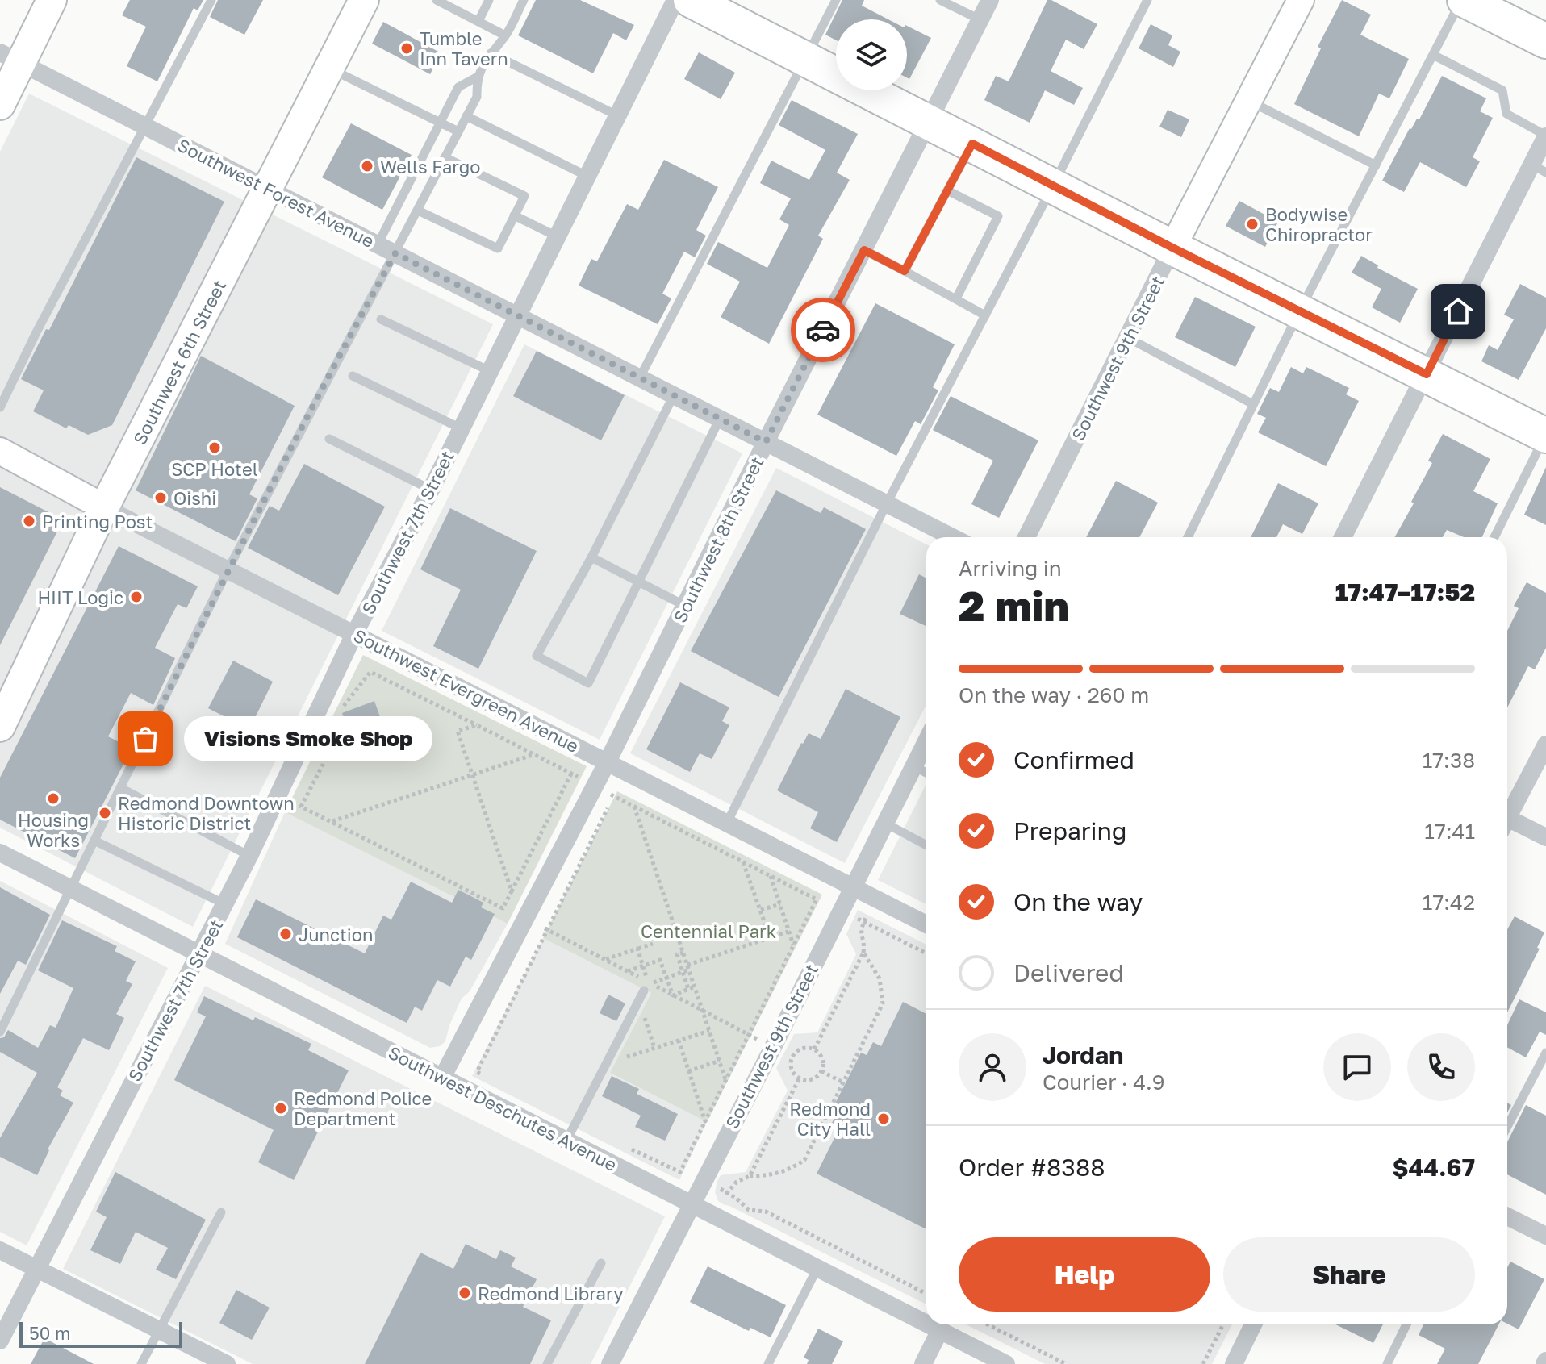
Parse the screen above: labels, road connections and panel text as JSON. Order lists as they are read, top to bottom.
{
  "streets": {
    "main road": ["Southwest 9th Street", "Southwest 6th Street", "Southwest Evergreen Avenue"],
    "street": [
      "Southwest Forest Avenue",
      "Southwest 7th Street",
      "Southwest 8th Street",
      "Southwest Deschutes Avenue"
    ]
  },
  "crossings": [
    ["Southwest Forest Avenue", "Southwest 6th Street"],
    ["Southwest Forest Avenue", "Southwest 7th Street"],
    ["Southwest Forest Avenue", "Southwest 8th Street"],
    ["Southwest 9th Street", "Southwest Evergreen Avenue"],
    ["Southwest 9th Street", "Southwest Deschutes Avenue"],
    ["Southwest 6th Street", "Southwest Evergreen Avenue"],
    ["Southwest 7th Street", "Southwest Evergreen Avenue"],
    ["Southwest 7th Street", "Southwest Deschutes Avenue"],
    ["Southwest 8th Street", "Southwest Evergreen Avenue"],
    ["Southwest 8th Street", "Southwest Deschutes Avenue"]
  ],
  "parks": ["Centennial Park"],
  "places": [
    "Tumble Inn Tavern",
    "Wells Fargo",
    "Bodywise Chiropractor",
    "SCP Hotel",
    "Oishi",
    "Printing Post",
    "HIIT Logic",
    "Visions Smoke Shop",
    "Housing Works",
    "Redmond Downtown Historic District",
    "Junction",
    "Redmond Police Department",
    "Redmond City Hall",
    "Redmond Library"
  ],
  "scale_bar": "50 m",
  "page": {
    "heading": ["2 min", "Arriving in", "17:47–17:52"],
    "panel": [
      "Jordan",
      "Courier · 4.9",
      "Order #8388",
      "$44.67"
    ],
    "bar": "On the way · 260 m",
    "bubble": "Visions Smoke Shop",
    "list": [
      ["Confirmed", "17:38"],
      ["Preparing", "17:41"],
      ["On the way", "17:42"],
      "Delivered"
    ],
    "buttons": ["Help", "Share"],
    "scale": "50 m"
  }
}
